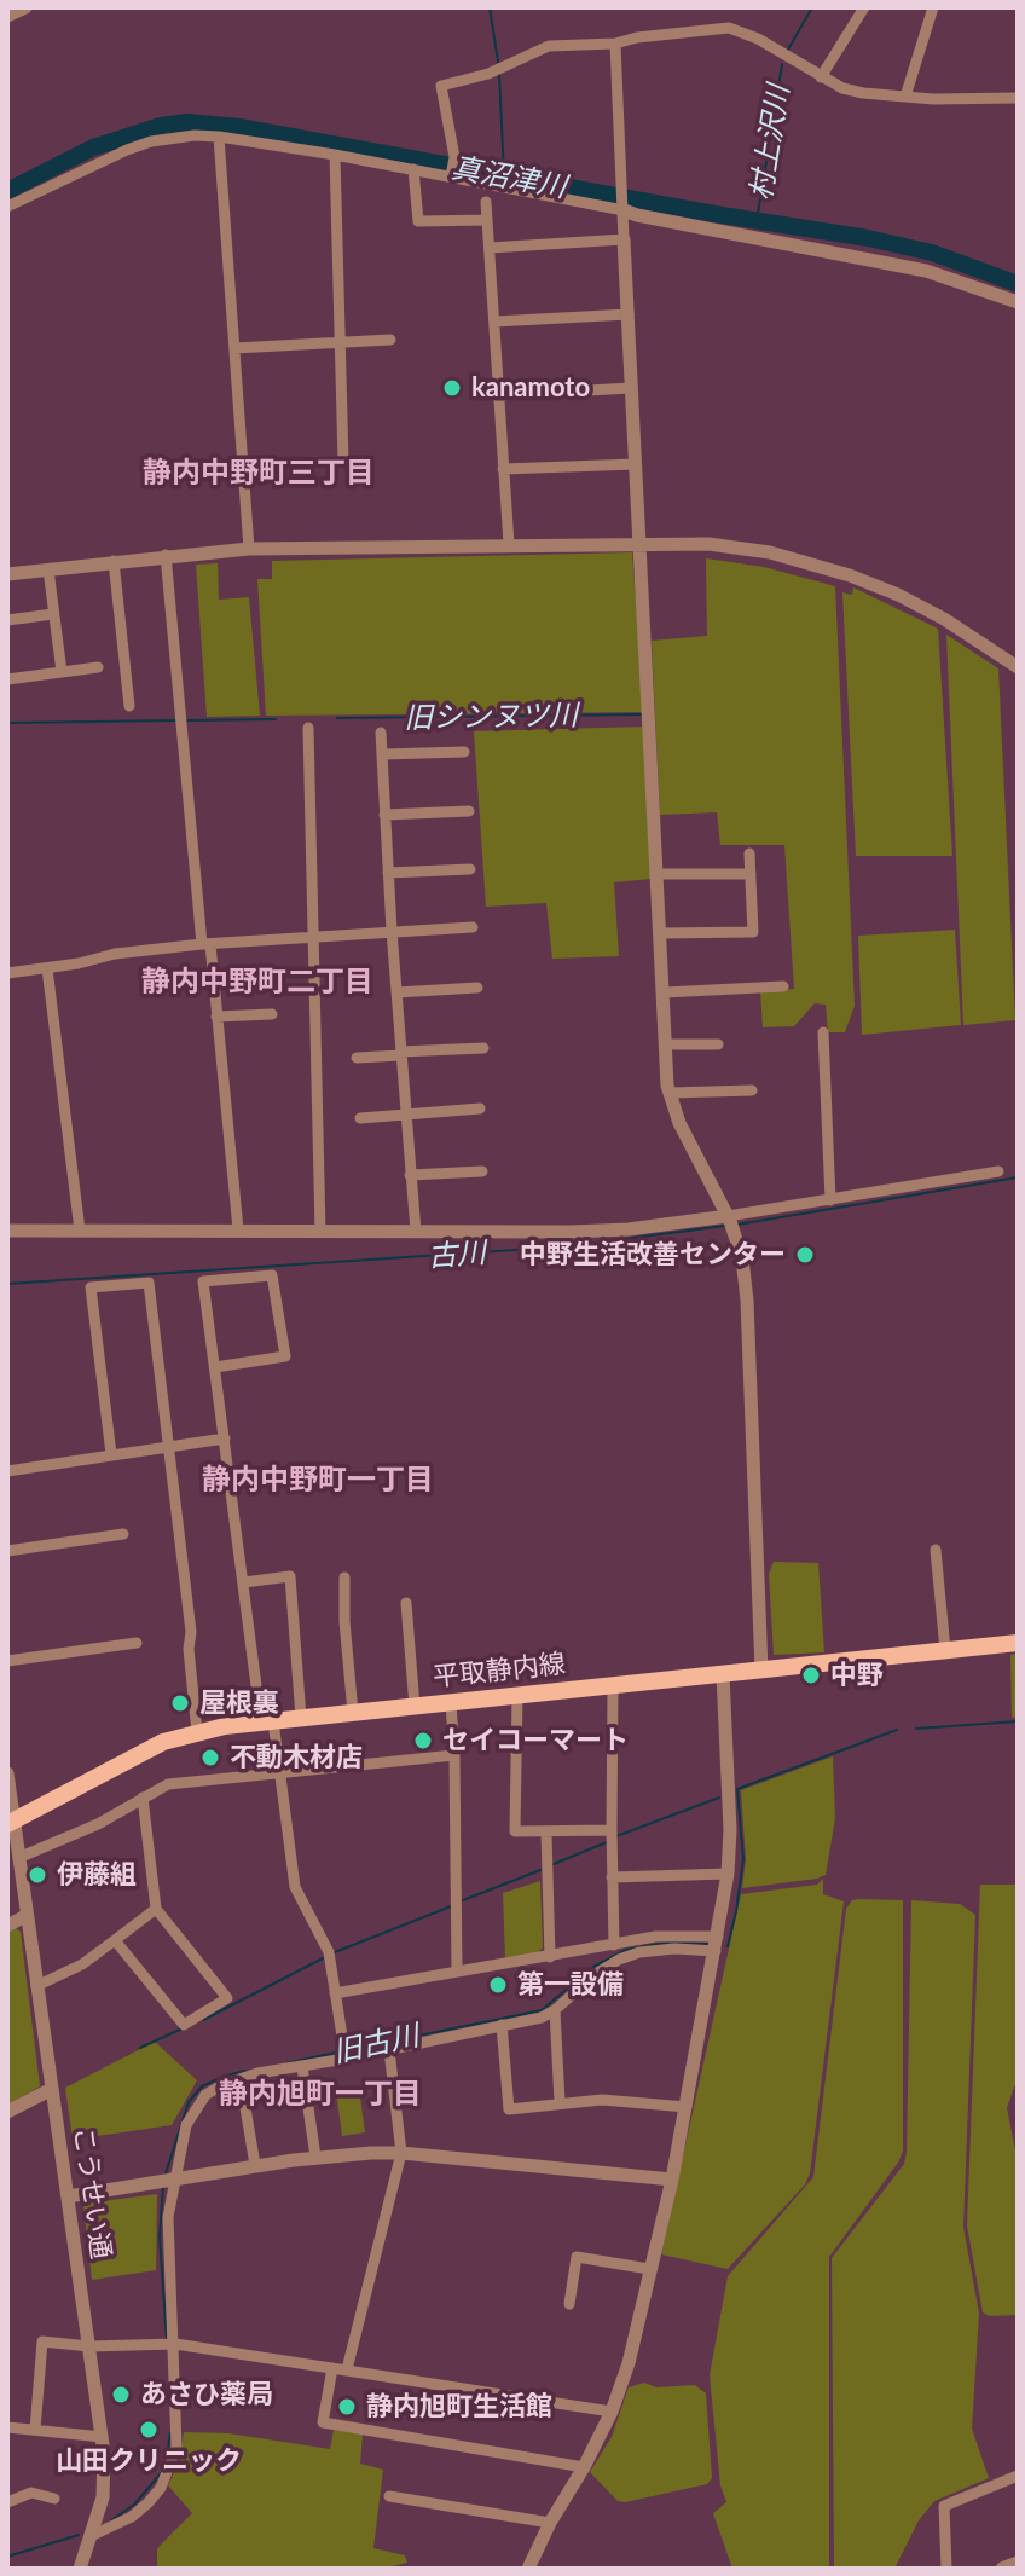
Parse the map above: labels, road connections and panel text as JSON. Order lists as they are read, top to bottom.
{
  "streets": {
    "main road": ["平取静内線"],
    "street": ["こうせい通"]
  },
  "crossings": [
    ["平取静内線", "こうせい通"]
  ],
  "districts": [
    "静内中野町三丁目",
    "静内中野町二丁目",
    "静内中野町一丁目",
    "静内旭町一丁目"
  ],
  "water": [
    "村上沢川",
    "真沼津川",
    "旧シンヌツ川",
    "古川",
    "旧古川"
  ],
  "places": [
    "kanamoto",
    "中野生活改善センター",
    "中野",
    "屋根裏",
    "セイコーマート",
    "不動木材店",
    "伊藤組",
    "第一設備",
    "あさひ薬局",
    "静内旭町生活館",
    "山田クリニック"
  ]
}
